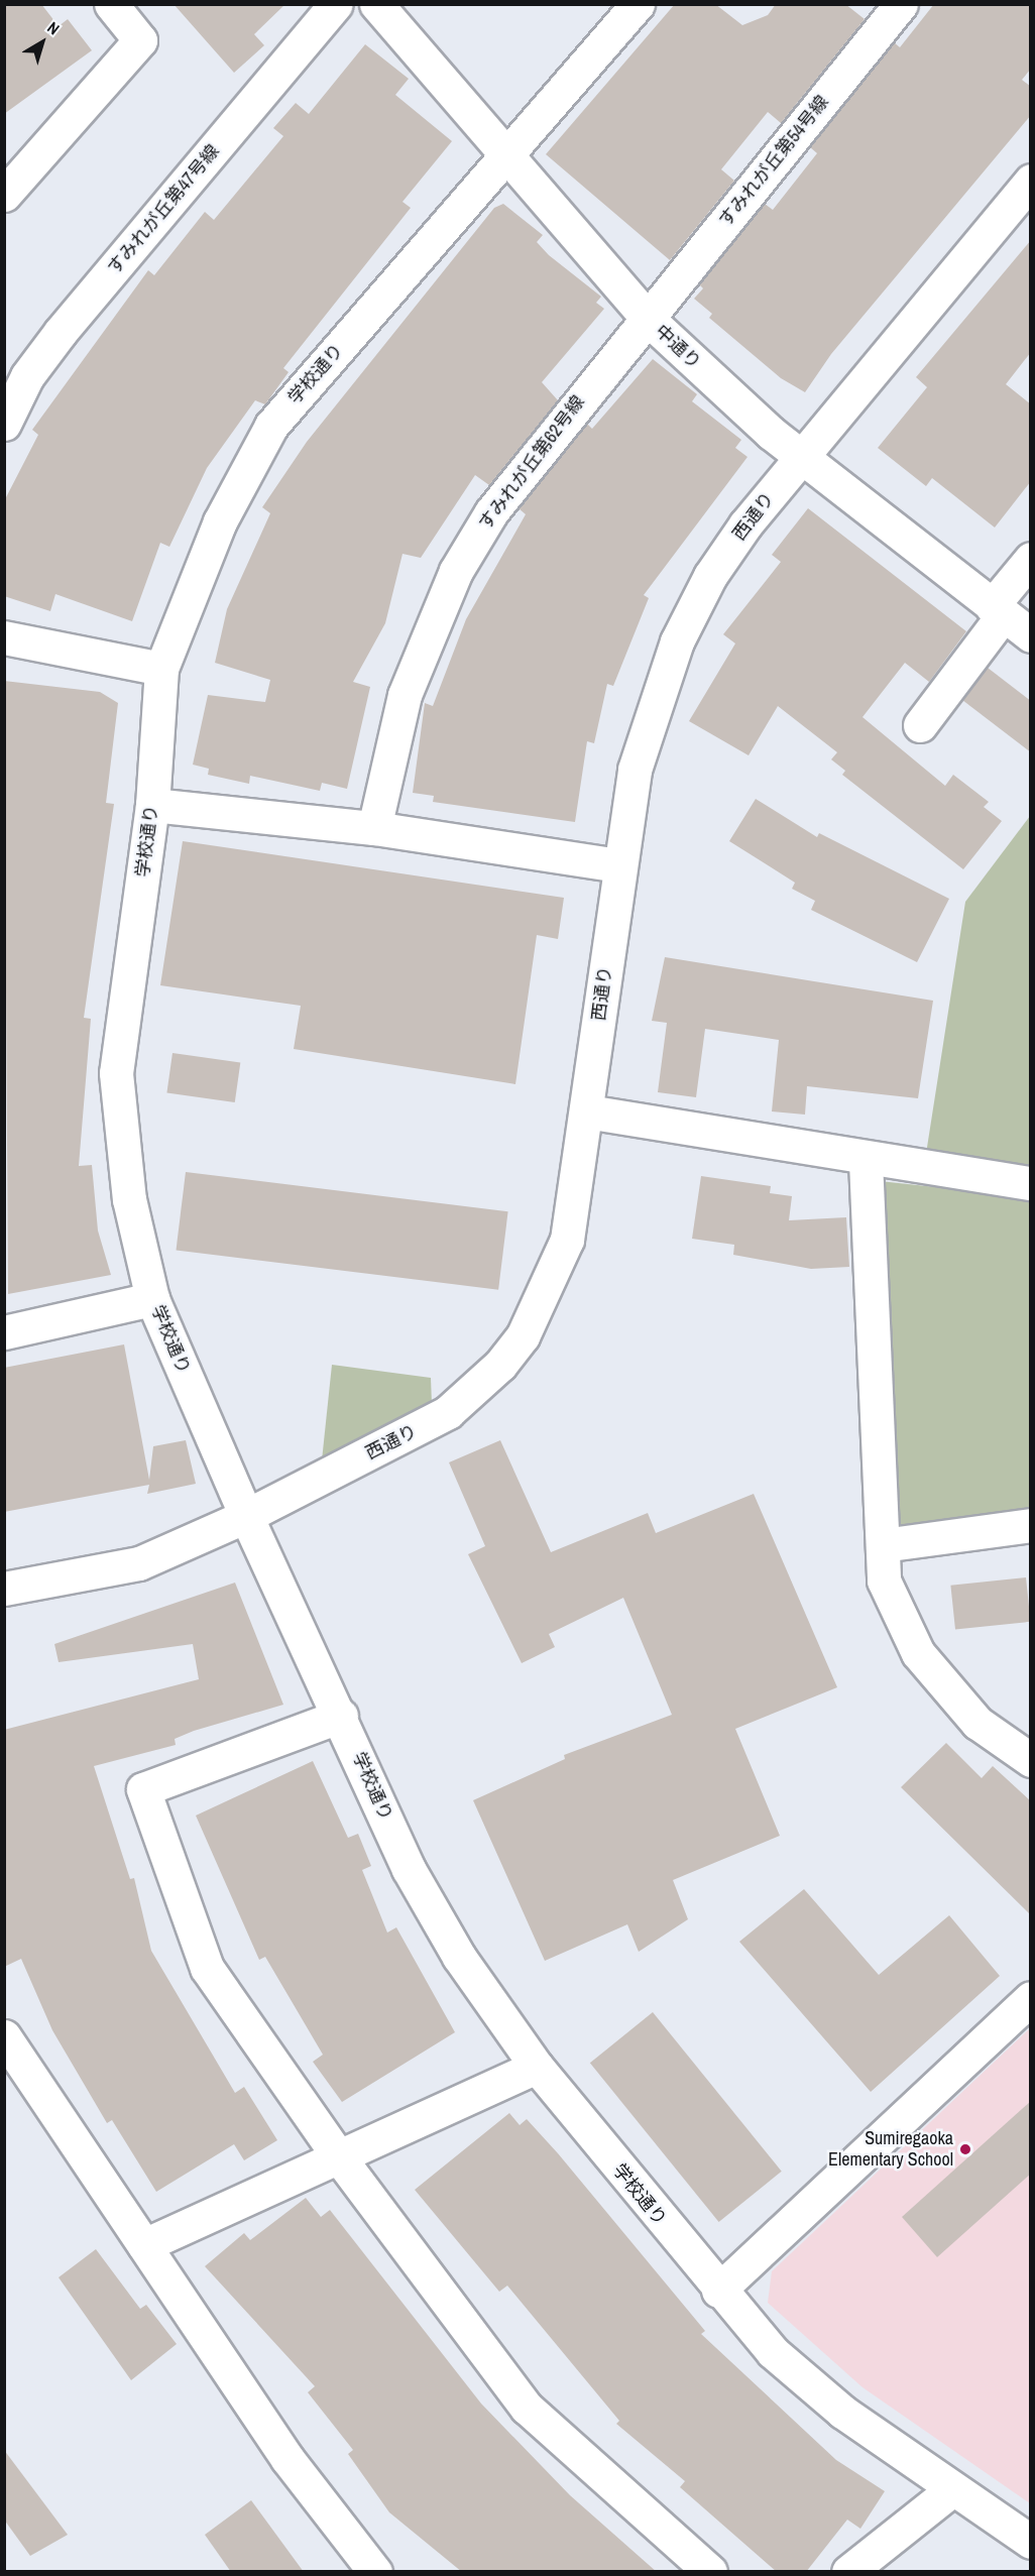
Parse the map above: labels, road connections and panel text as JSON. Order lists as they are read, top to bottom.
{
  "streets": {
    "street": [
      "すみれが丘第54号線",
      "すみれが丘第47号線",
      "中通り",
      "学校通り",
      "すみれが丘第62号線",
      "西通り"
    ]
  },
  "crossings": [
    ["すみれが丘第54号線", "中通り"],
    ["すみれが丘第54号線", "すみれが丘第62号線"],
    ["中通り", "学校通り"],
    ["中通り", "すみれが丘第62号線"],
    ["中通り", "西通り"],
    ["学校通り", "西通り"]
  ],
  "places": ["Sumiregaoka Elementary School"],
  "north": "top right"
}
